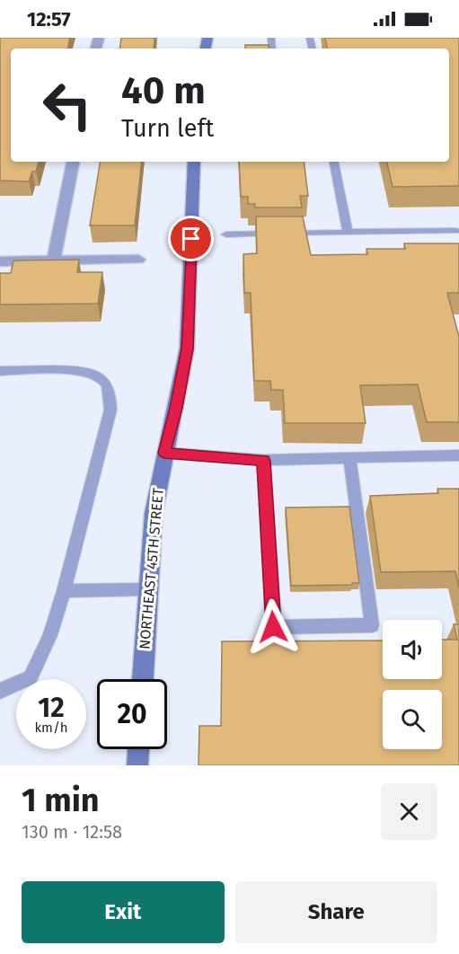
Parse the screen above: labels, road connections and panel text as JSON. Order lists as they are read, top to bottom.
{
  "streets": {
    "street": ["NORTHEAST 45TH STREET"]
  },
  "page": {
    "status": "12:57",
    "turn": ["40 m", "Turn left"],
    "speed": "12 km/h",
    "limit": "20",
    "heading": ["1 min", "130 m · 12:58"],
    "buttons": ["Exit", "Share"]
  }
}
